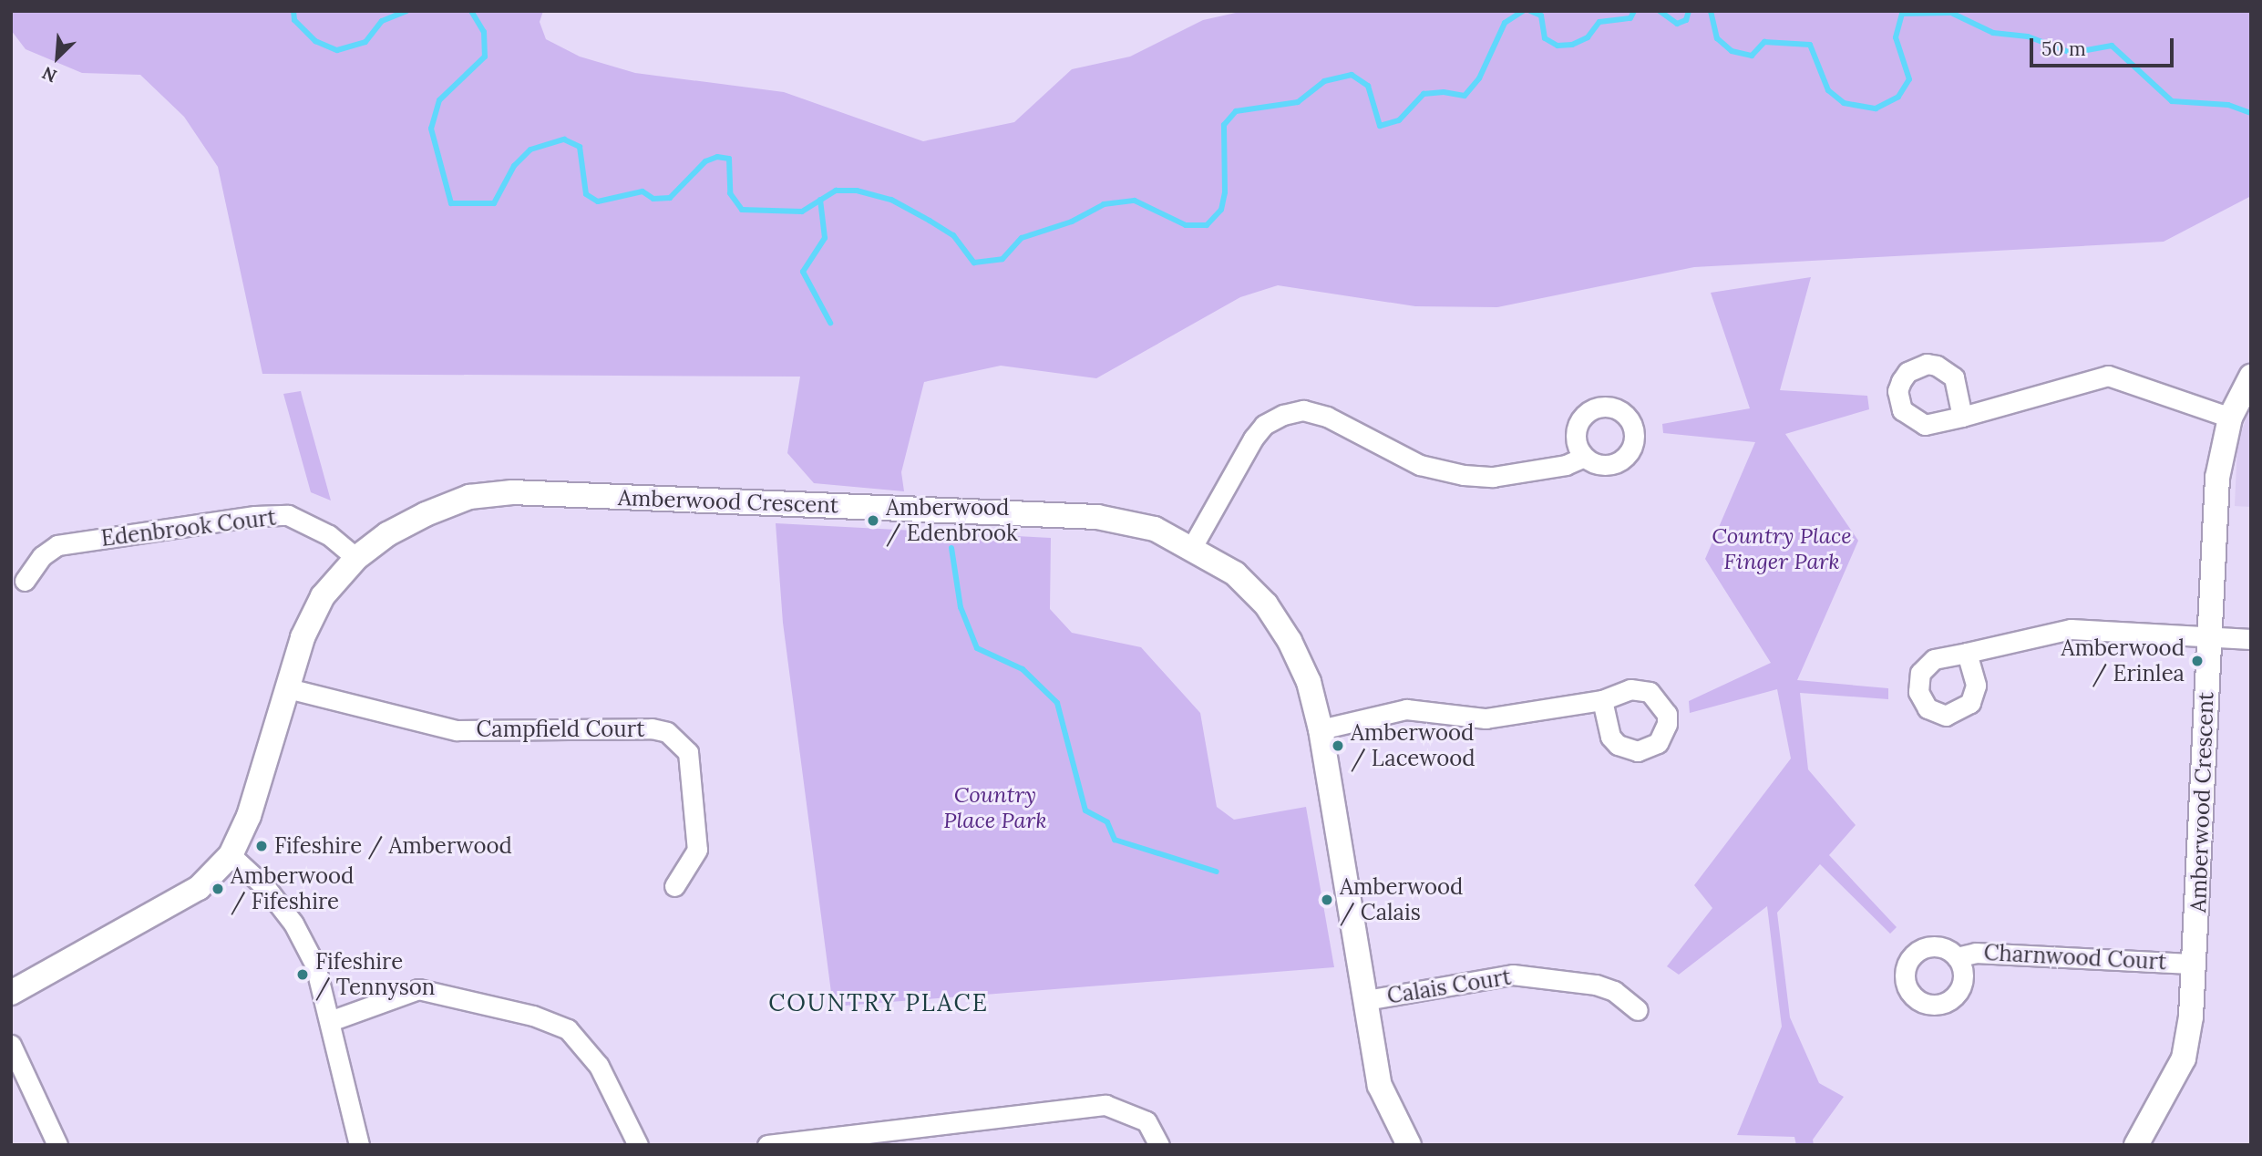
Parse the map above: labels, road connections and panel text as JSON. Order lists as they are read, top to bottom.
{
  "streets": {
    "street": [
      "Amberwood Crescent",
      "Edenbrook Court",
      "Campfield Court",
      "Charnwood Court",
      "Calais Court"
    ]
  },
  "crossings": [
    ["Amberwood Crescent", "Edenbrook Court"],
    ["Amberwood Crescent", "Campfield Court"],
    ["Amberwood Crescent", "Charnwood Court"],
    ["Amberwood Crescent", "Calais Court"]
  ],
  "districts": ["COUNTRY PLACE"],
  "parks": ["Country Place Finger Park", "Country Place Park"],
  "places": [
    "Amberwood / Edenbrook",
    "Amberwood / Erinlea",
    "Amberwood / Lacewood",
    "Fifeshire / Amberwood",
    "Amberwood / Fifeshire",
    "Amberwood / Calais",
    "Fifeshire / Tennyson"
  ],
  "scale_bar": "50 m",
  "north": "bottom left"
}
